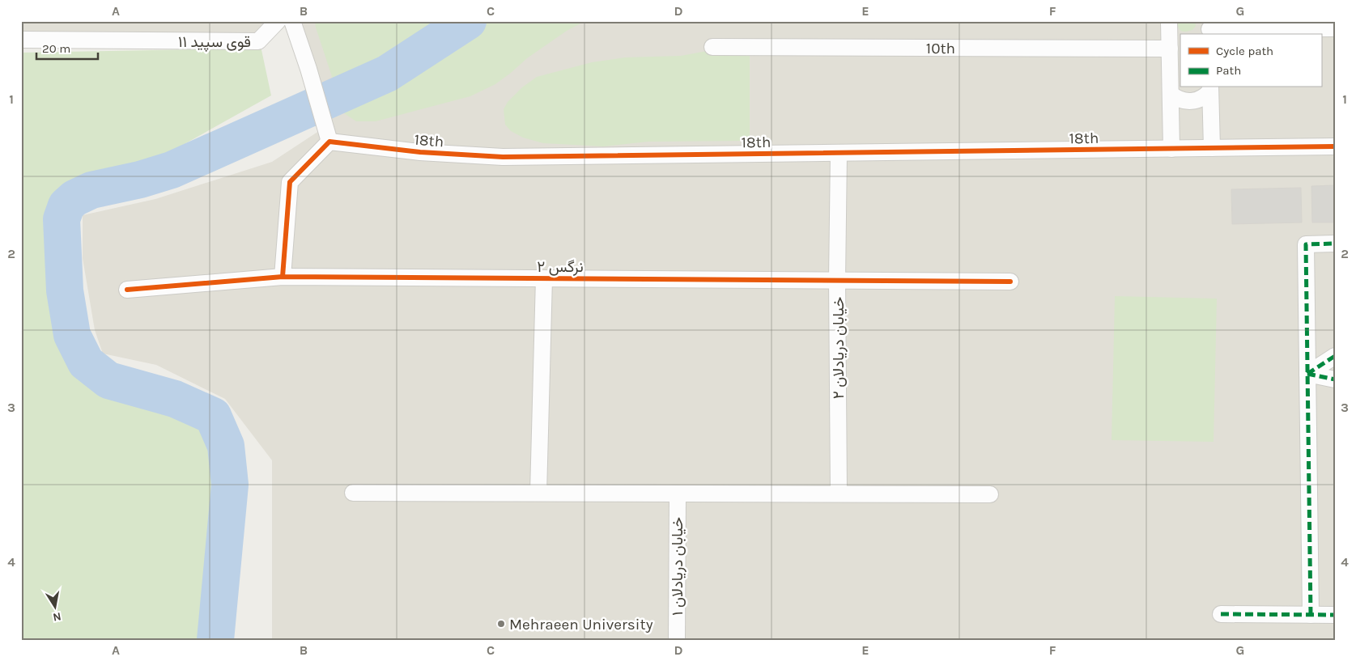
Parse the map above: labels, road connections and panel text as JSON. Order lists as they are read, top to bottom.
{
  "streets": {
    "street": [
      "قوی سپید ۱۱",
      "10th",
      "18th",
      "نرگس ۲",
      "خیابان دریادلان ۲",
      "خیابان دریادلان ۱"
    ]
  },
  "crossings": [
    ["18th", "خیابان دریادلان ۲"],
    ["نرگس ۲", "خیابان دریادلان ۲"]
  ],
  "places": ["Mehraeen University"],
  "legend": ["Cycle path", "Path"],
  "scale_bar": "20 m",
  "north": "bottom",
  "grid": {
    "columns": [
      "A",
      "B",
      "C",
      "D",
      "E",
      "F",
      "G"
    ],
    "rows": [
      "1",
      "2",
      "3",
      "4"
    ]
  }
}
